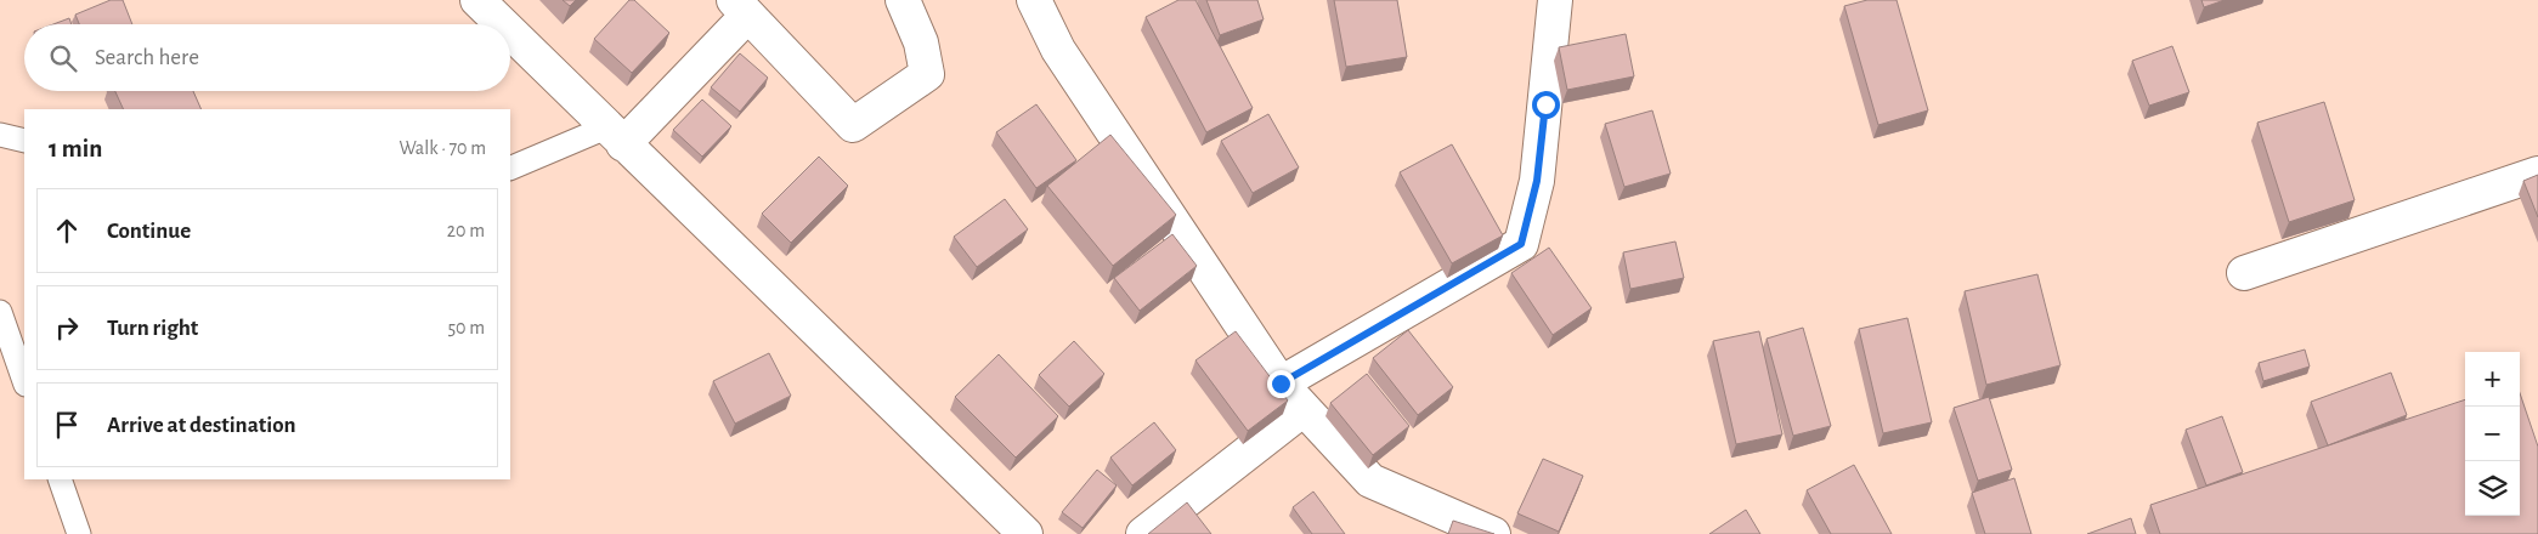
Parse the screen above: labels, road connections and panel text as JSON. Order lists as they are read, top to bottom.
{
  "page": {
    "search": "Search here",
    "heading": ["1 min", "Walk · 70 m"],
    "list": [
      ["Continue", "20 m"],
      ["Turn right", "50 m"],
      "Arrive at destination"
    ],
    "map_buttons": ["+", "−"]
  }
}
